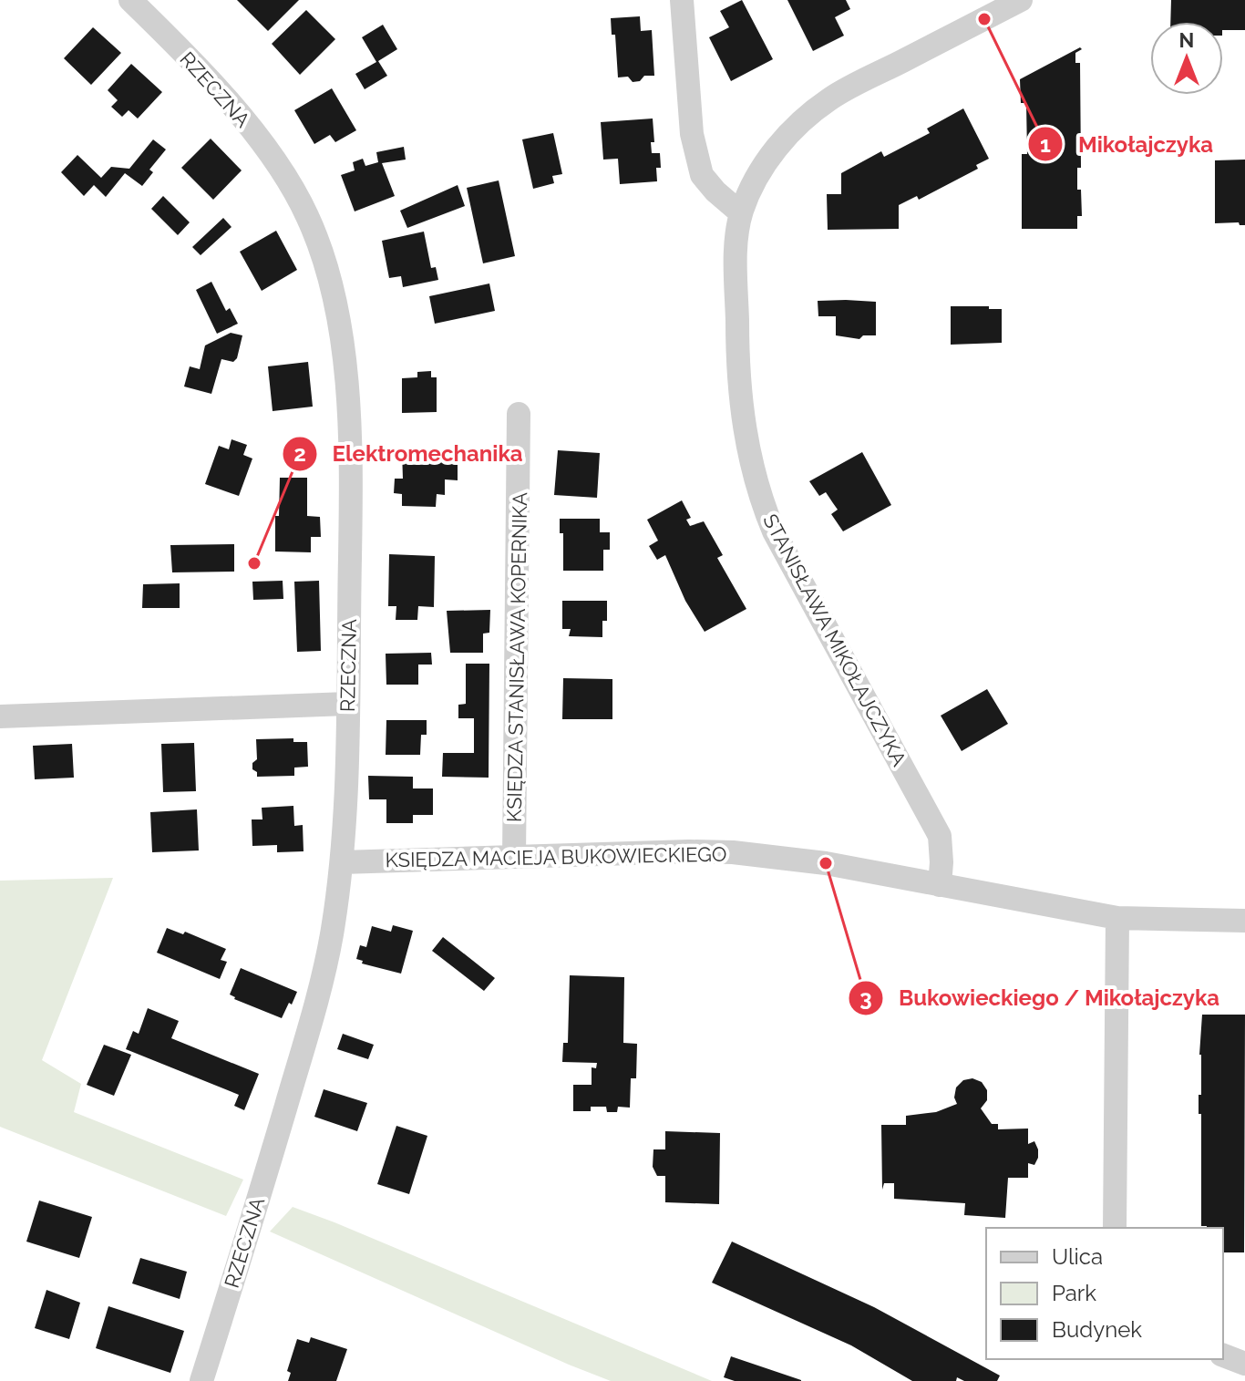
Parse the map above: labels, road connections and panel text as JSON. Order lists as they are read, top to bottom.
{
  "streets": {
    "street": [
      "RZECZNA",
      "STANISŁAWA MIKOŁAJCZYKA",
      "KSIĘDZA STANISŁAWA KOPERNIKA",
      "KSIĘDZA MACIEJA BUKOWIECKIEGO"
    ]
  },
  "crossings": [
    ["RZECZNA", "KSIĘDZA MACIEJA BUKOWIECKIEGO"],
    ["STANISŁAWA MIKOŁAJCZYKA", "KSIĘDZA MACIEJA BUKOWIECKIEGO"],
    ["KSIĘDZA STANISŁAWA KOPERNIKA", "KSIĘDZA MACIEJA BUKOWIECKIEGO"]
  ],
  "places": ["Mikołajczyka", "Elektromechanika", "Bukowieckiego / Mikołajczyka"],
  "legend": ["Ulica", "Park", "Budynek"],
  "north": "top"
}
